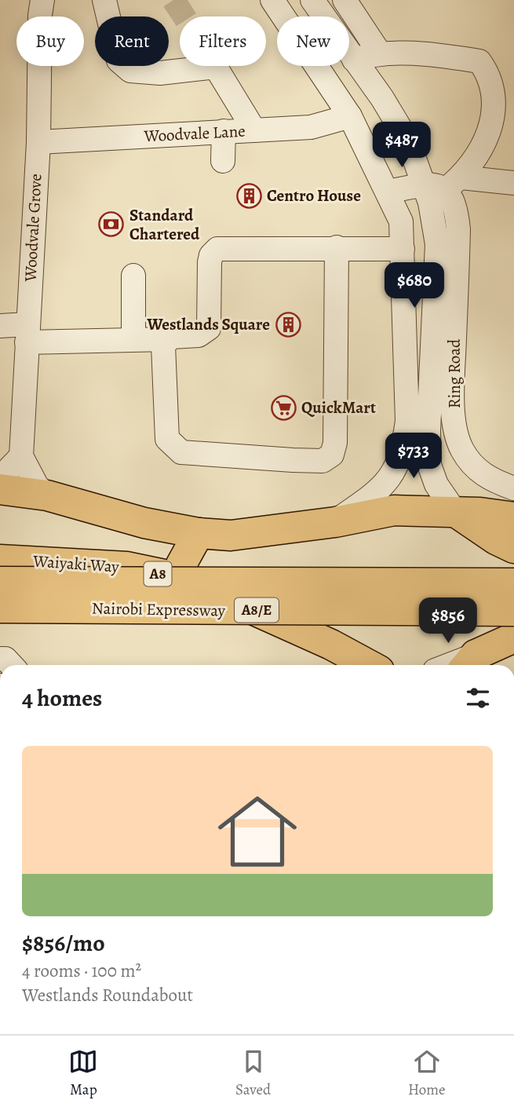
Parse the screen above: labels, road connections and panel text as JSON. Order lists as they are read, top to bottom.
{
  "streets": {
    "main road": [
      "Waiyaki Way",
      "A8",
      "Nairobi Expressway",
      "A8/E"
    ],
    "street": ["Woodvale Lane", "Woodvale Grove", "Ring Road"]
  },
  "crossings": [
    ["Woodvale Lane", "Woodvale Grove"]
  ],
  "places": {
    "building": ["Centro House", "Westlands Square"],
    "bank": ["Standard Chartered"],
    "supermarket": ["QuickMart"]
  },
  "page": {
    "chip": [
      "Buy",
      "Rent",
      "Filters",
      "New"
    ],
    "price": [
      "$487",
      "$680",
      "$733",
      "$856"
    ],
    "heading": "4 homes",
    "list": [
      {
        "name": "$856/mo",
        "note": "4 rooms · 100 m² · Westlands Roundabout"
      }
    ],
    "tabs": ["Map", "Saved", "Home"]
  }
}
